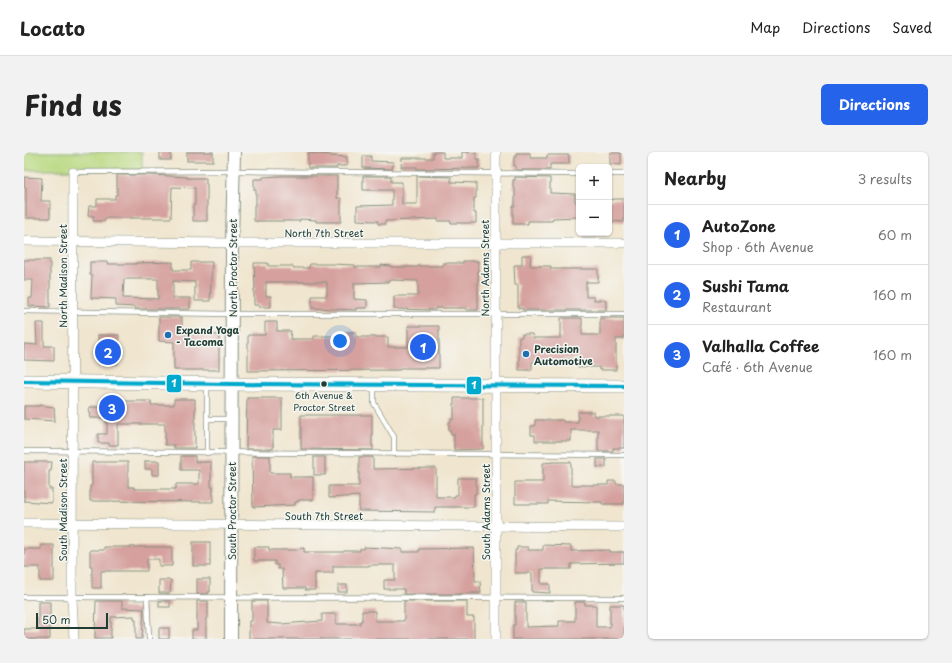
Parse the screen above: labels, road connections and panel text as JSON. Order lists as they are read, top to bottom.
{
  "streets": {
    "street": [
      "North 7th Street",
      "North Proctor Street",
      "North Adams Street",
      "North Madison Street",
      "South Madison Street",
      "South Proctor Street",
      "South Adams Street",
      "South 7th Street"
    ]
  },
  "crossings": [
    ["North 7th Street", "North Proctor Street"],
    ["North 7th Street", "North Adams Street"],
    ["North 7th Street", "North Madison Street"],
    ["North Proctor Street", "South Proctor Street"],
    ["North Adams Street", "South Adams Street"],
    ["North Madison Street", "South Madison Street"],
    ["South Madison Street", "South 7th Street"],
    ["South Proctor Street", "South 7th Street"],
    ["South Adams Street", "South 7th Street"]
  ],
  "places": ["Expand Yoga - Tacoma", "Precision Automotive", "6th Avenue & Proctor Street"],
  "lines": ["transit line 1"],
  "scale_bar": "50 m",
  "page": {
    "header": "Locato",
    "nav": ["Map", "Directions", "Saved"],
    "title": "Find us",
    "buttons": "Directions",
    "heading": ["Nearby", "3 results"],
    "map_buttons": ["+", "−"],
    "list": [
      {
        "mark": "1",
        "name": "AutoZone",
        "note": "Shop · 6th Avenue",
        "value": "60 m"
      },
      {
        "mark": "2",
        "name": "Sushi Tama",
        "note": "Restaurant",
        "value": "160 m"
      },
      {
        "mark": "3",
        "name": "Valhalla Coffee",
        "note": "Café · 6th Avenue",
        "value": "160 m"
      }
    ],
    "pins": ["1", "2", "3"],
    "scale": "50 m"
  }
}
